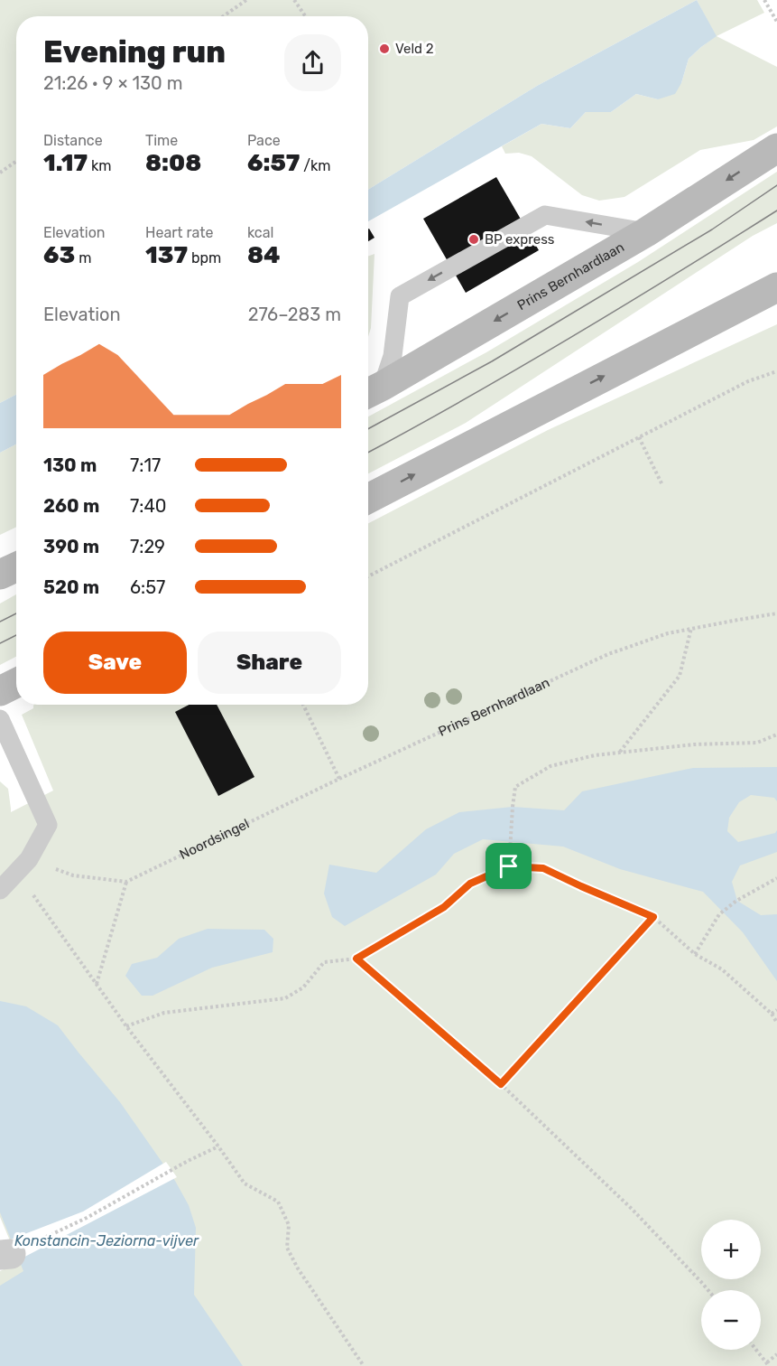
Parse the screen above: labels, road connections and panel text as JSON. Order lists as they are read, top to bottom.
{
  "streets": {
    "main road": ["Prins Bernhardlaan"],
    "path": ["Noordsingel"]
  },
  "crossings": [
    ["Prins Bernhardlaan", "Noordsingel"]
  ],
  "water": ["Konstancin-Jeziorna-vijver"],
  "places": ["Veld 2", "BP express"],
  "page": {
    "heading": ["Evening run", "21:26 · 9 × 130 m"],
    "stats": [
      ["Distance", "1.17 km"],
      ["Time", "8:08"],
      ["Pace", "6:57 /km"],
      ["Elevation", "63 m"],
      ["Heart rate", "137 bpm"],
      ["kcal", "84"]
    ],
    "chart": ["Elevation", "276–283 m"],
    "list": [
      {
        "name": "130 m",
        "note": "7:17"
      },
      {
        "name": "260 m",
        "note": "7:40"
      },
      {
        "name": "390 m",
        "note": "7:29"
      },
      {
        "name": "520 m",
        "note": "6:57"
      }
    ],
    "buttons": ["Save", "Share"],
    "map_buttons": ["+", "−"]
  }
}
